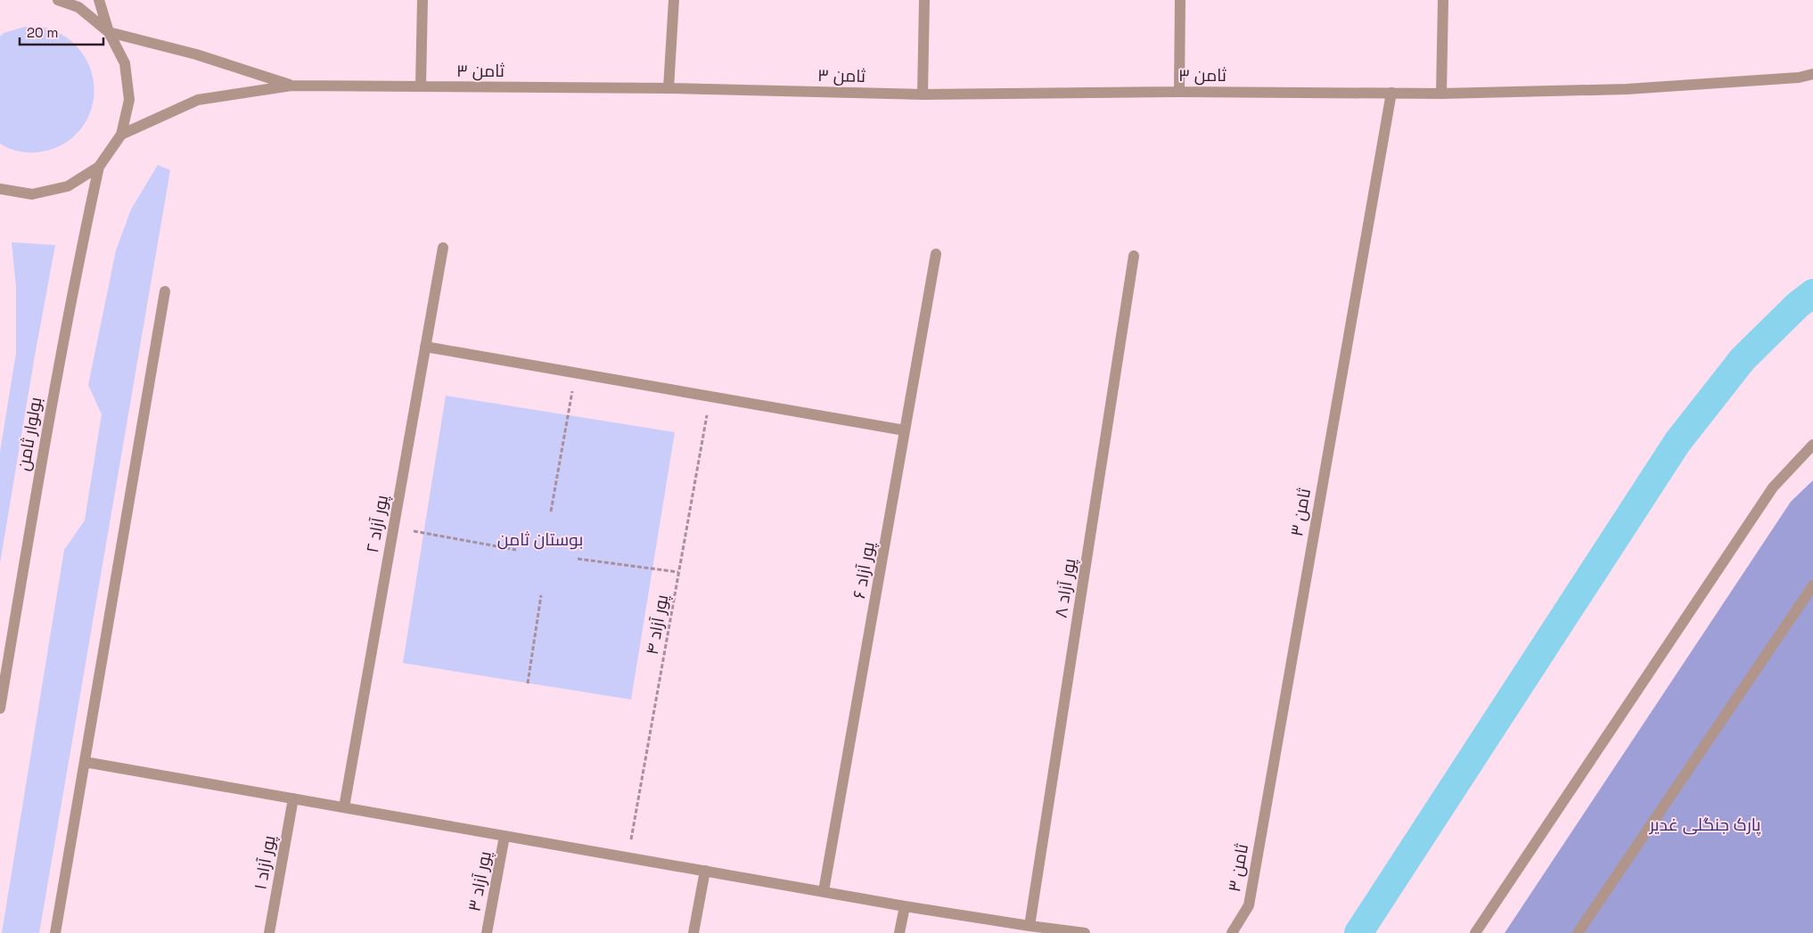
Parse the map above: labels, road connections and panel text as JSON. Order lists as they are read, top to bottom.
{
  "streets": {
    "street": [
      "ثامن ۳",
      "بولوار ثامن",
      "پور آزاد ۲",
      "پور آزاد ۶",
      "پور آزاد ۸",
      "پور آزاد ۱",
      "پور آزاد ۳"
    ],
    "path": ["پور آزاد ۴"]
  },
  "parks": ["بوستان ثامن", "پارک جنگلی غدیر"],
  "scale_bar": "20 m"
}
